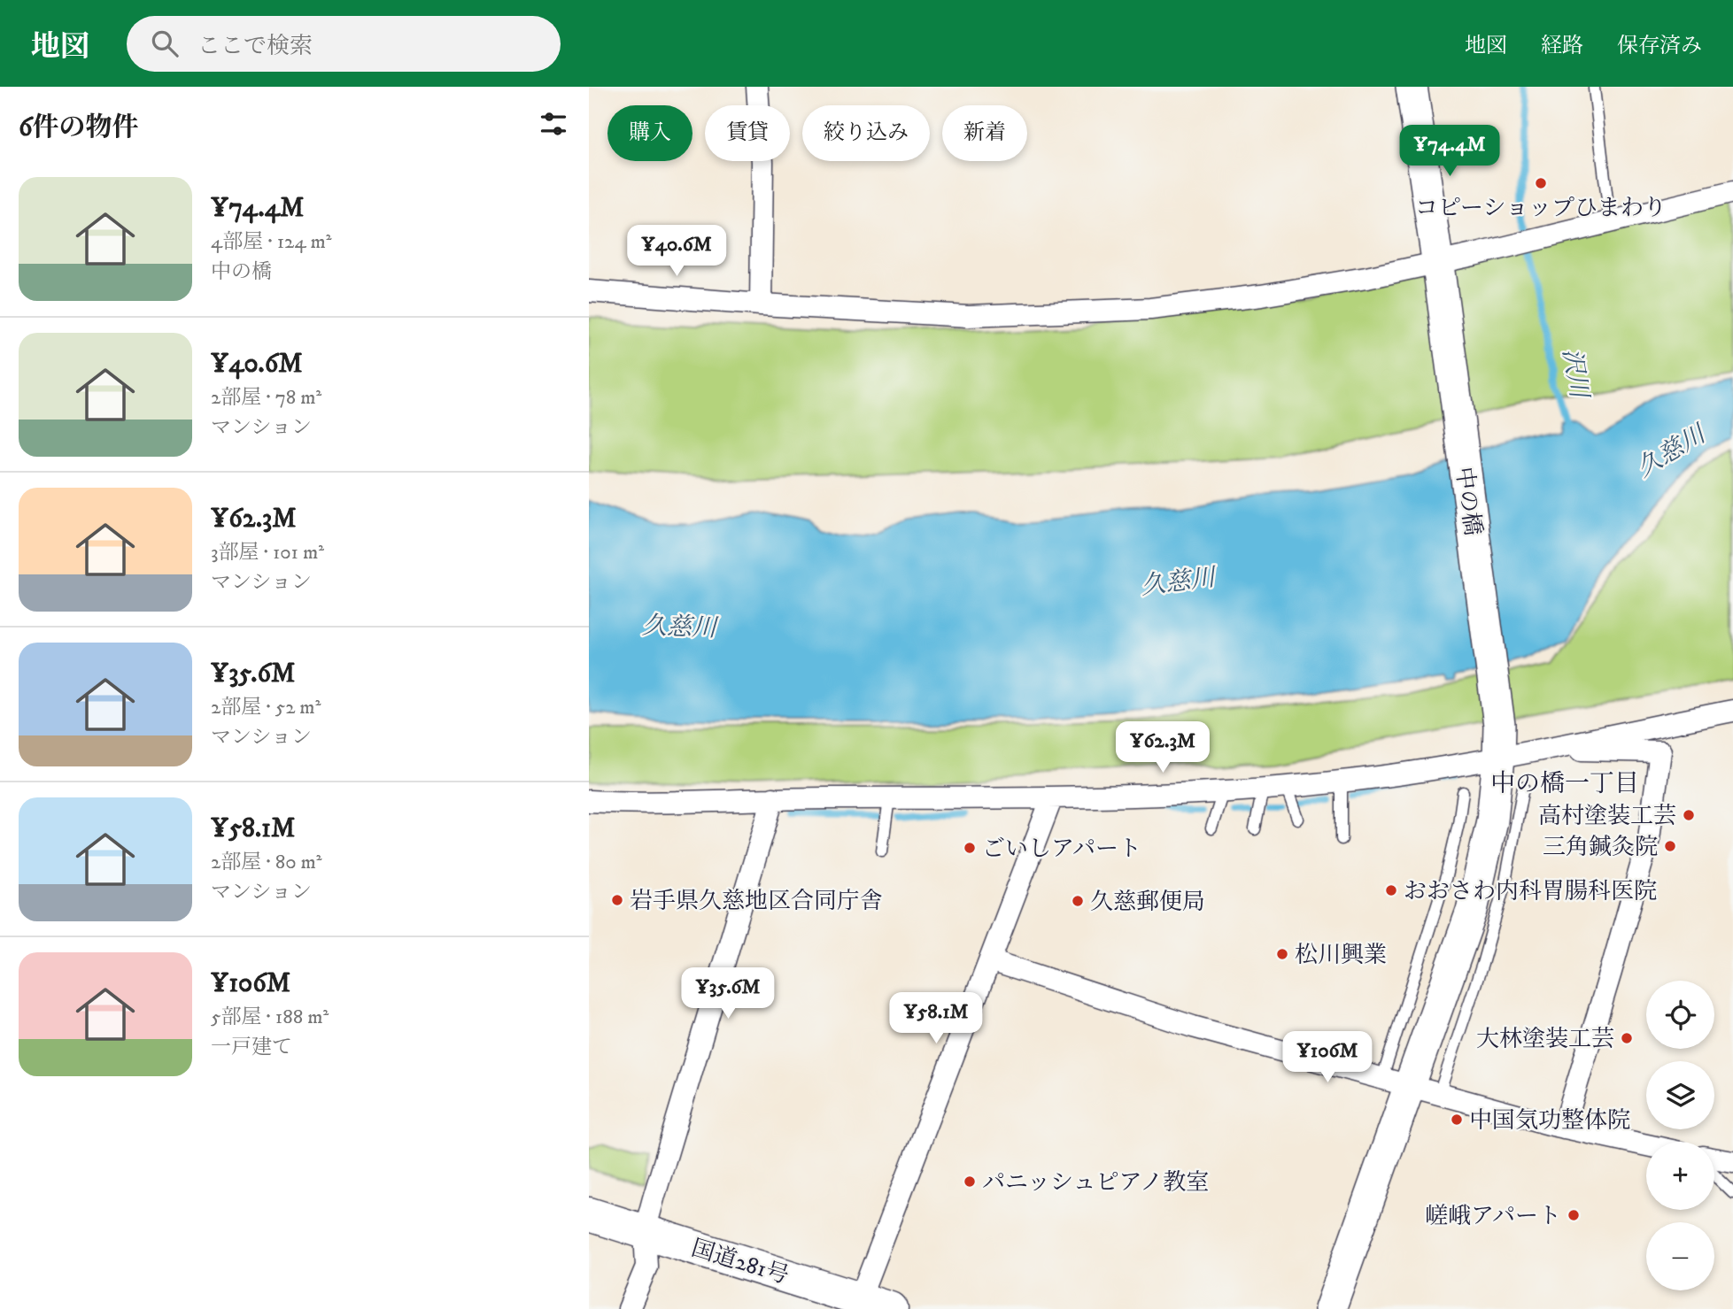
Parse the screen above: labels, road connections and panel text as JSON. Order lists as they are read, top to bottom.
{
  "streets": {
    "highway": ["国道281号"],
    "street": ["中の橋"]
  },
  "districts": ["中の橋一丁目"],
  "water": ["沢川", "久慈川"],
  "places": [
    "コピーショップひまわり",
    "高村塗装工芸",
    "三角鍼灸院",
    "ごいしアパート",
    "おおさわ内科胃腸科医院",
    "岩手県久慈地区合同庁舎",
    "久慈郵便局",
    "松川興業",
    "大林塗装工芸",
    "中国気功整体院",
    "パニッシュピアノ教室",
    "嵯峨アパート"
  ],
  "page": {
    "header": "地図",
    "search": "ここで検索",
    "nav": ["地図", "経路", "保存済み"],
    "heading": "6件の物件",
    "chip": [
      "購入",
      "賃貸",
      "絞り込み",
      "新着"
    ],
    "price": [
      "¥74.4M",
      "¥40.6M",
      "¥62.3M",
      "¥35.6M",
      "¥58.1M",
      "¥106M"
    ],
    "list": [
      {
        "name": "¥74.4M",
        "note": "4部屋 · 124 m² · 中の橋"
      },
      {
        "name": "¥40.6M",
        "note": "2部屋 · 78 m² · マンション"
      },
      {
        "name": "¥62.3M",
        "note": "3部屋 · 101 m² · マンション"
      },
      {
        "name": "¥35.6M",
        "note": "2部屋 · 52 m² · マンション"
      },
      {
        "name": "¥58.1M",
        "note": "2部屋 · 80 m² · マンション"
      },
      {
        "name": "¥106M",
        "note": "5部屋 · 188 m² · 一戸建て"
      }
    ],
    "map_buttons": ["+", "−"]
  }
}
